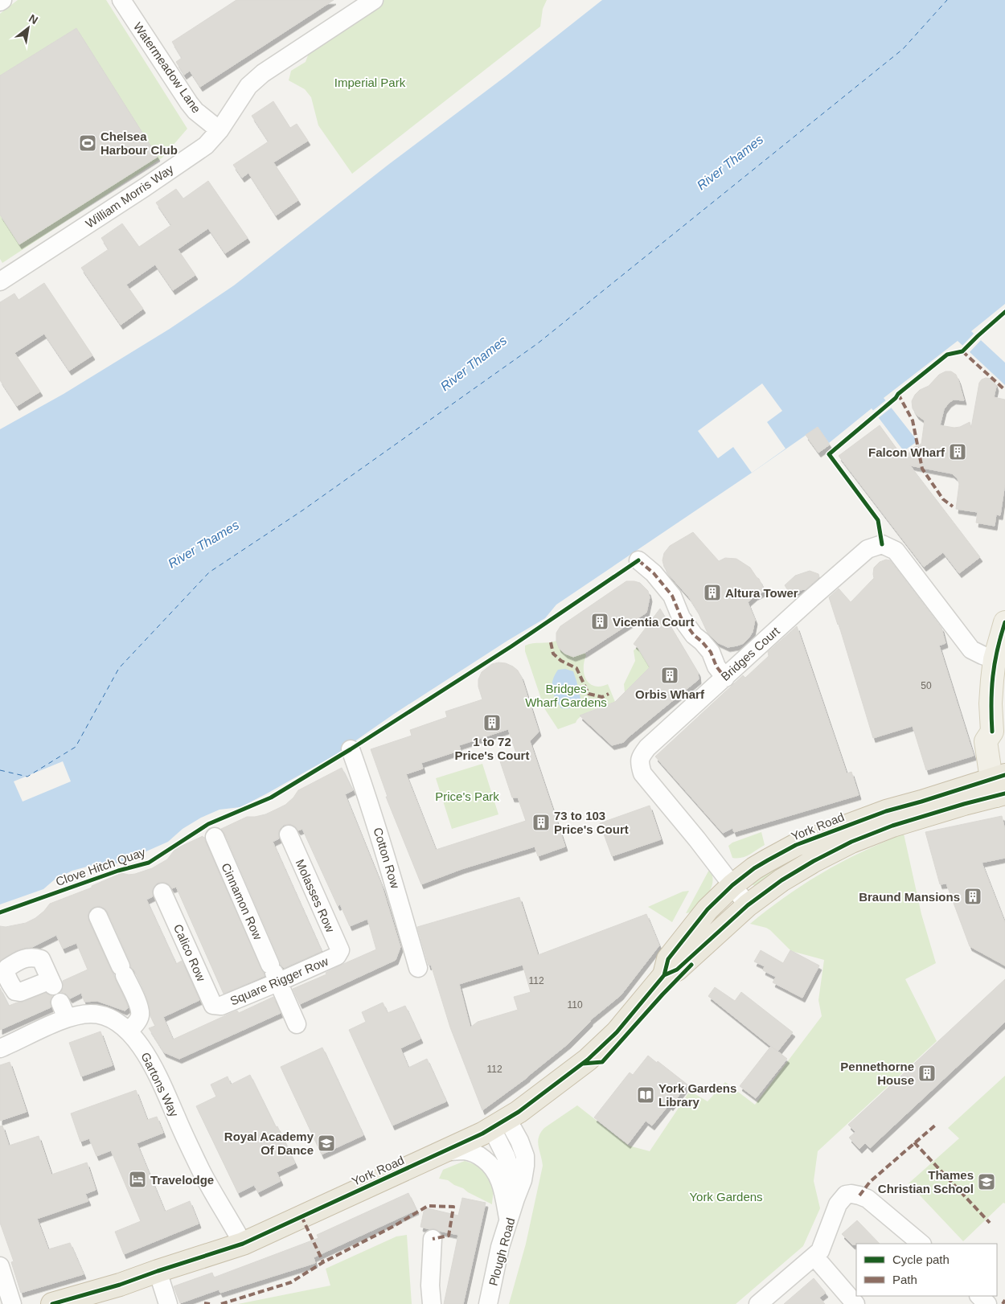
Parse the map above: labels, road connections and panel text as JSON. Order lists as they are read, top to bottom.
{
  "streets": {
    "highway": ["York Road"],
    "street": [
      "Watermeadow Lane",
      "William Morris Way",
      "Bridges Court",
      "Cotton Row",
      "Molasses Row",
      "Cinnamon Row",
      "Calico Row",
      "Square Rigger Row",
      "Gartons Way",
      "Plough Road"
    ],
    "cycle path": ["Clove Hitch Quay"]
  },
  "crossings": [
    ["Watermeadow Lane", "William Morris Way"],
    ["Bridges Court", "York Road"],
    ["York Road", "Gartons Way"],
    ["York Road", "Plough Road"],
    ["Molasses Row", "Square Rigger Row"],
    ["Cinnamon Row", "Square Rigger Row"],
    ["Calico Row", "Square Rigger Row"]
  ],
  "water": ["River Thames"],
  "parks": [
    "Imperial Park",
    "Bridges Wharf Gardens",
    "Price's Park",
    "York Gardens"
  ],
  "places": {
    "sports": ["Chelsea Harbour Club"],
    "building": [
      "Falcon Wharf",
      "Altura Tower",
      "Vicentia Court",
      "Orbis Wharf",
      "1 to 72 Price's Court",
      "73 to 103 Price's Court",
      "Braund Mansions",
      "Pennethorne House"
    ],
    "library": ["York Gardens Library"],
    "school or university": ["Royal Academy Of Dance", "Thames Christian School"],
    "hotel": ["Travelodge"]
  },
  "house_numbers": [
    "50",
    "112",
    "110",
    "112"
  ],
  "legend": ["Cycle path", "Path"],
  "north": "top right"
}
